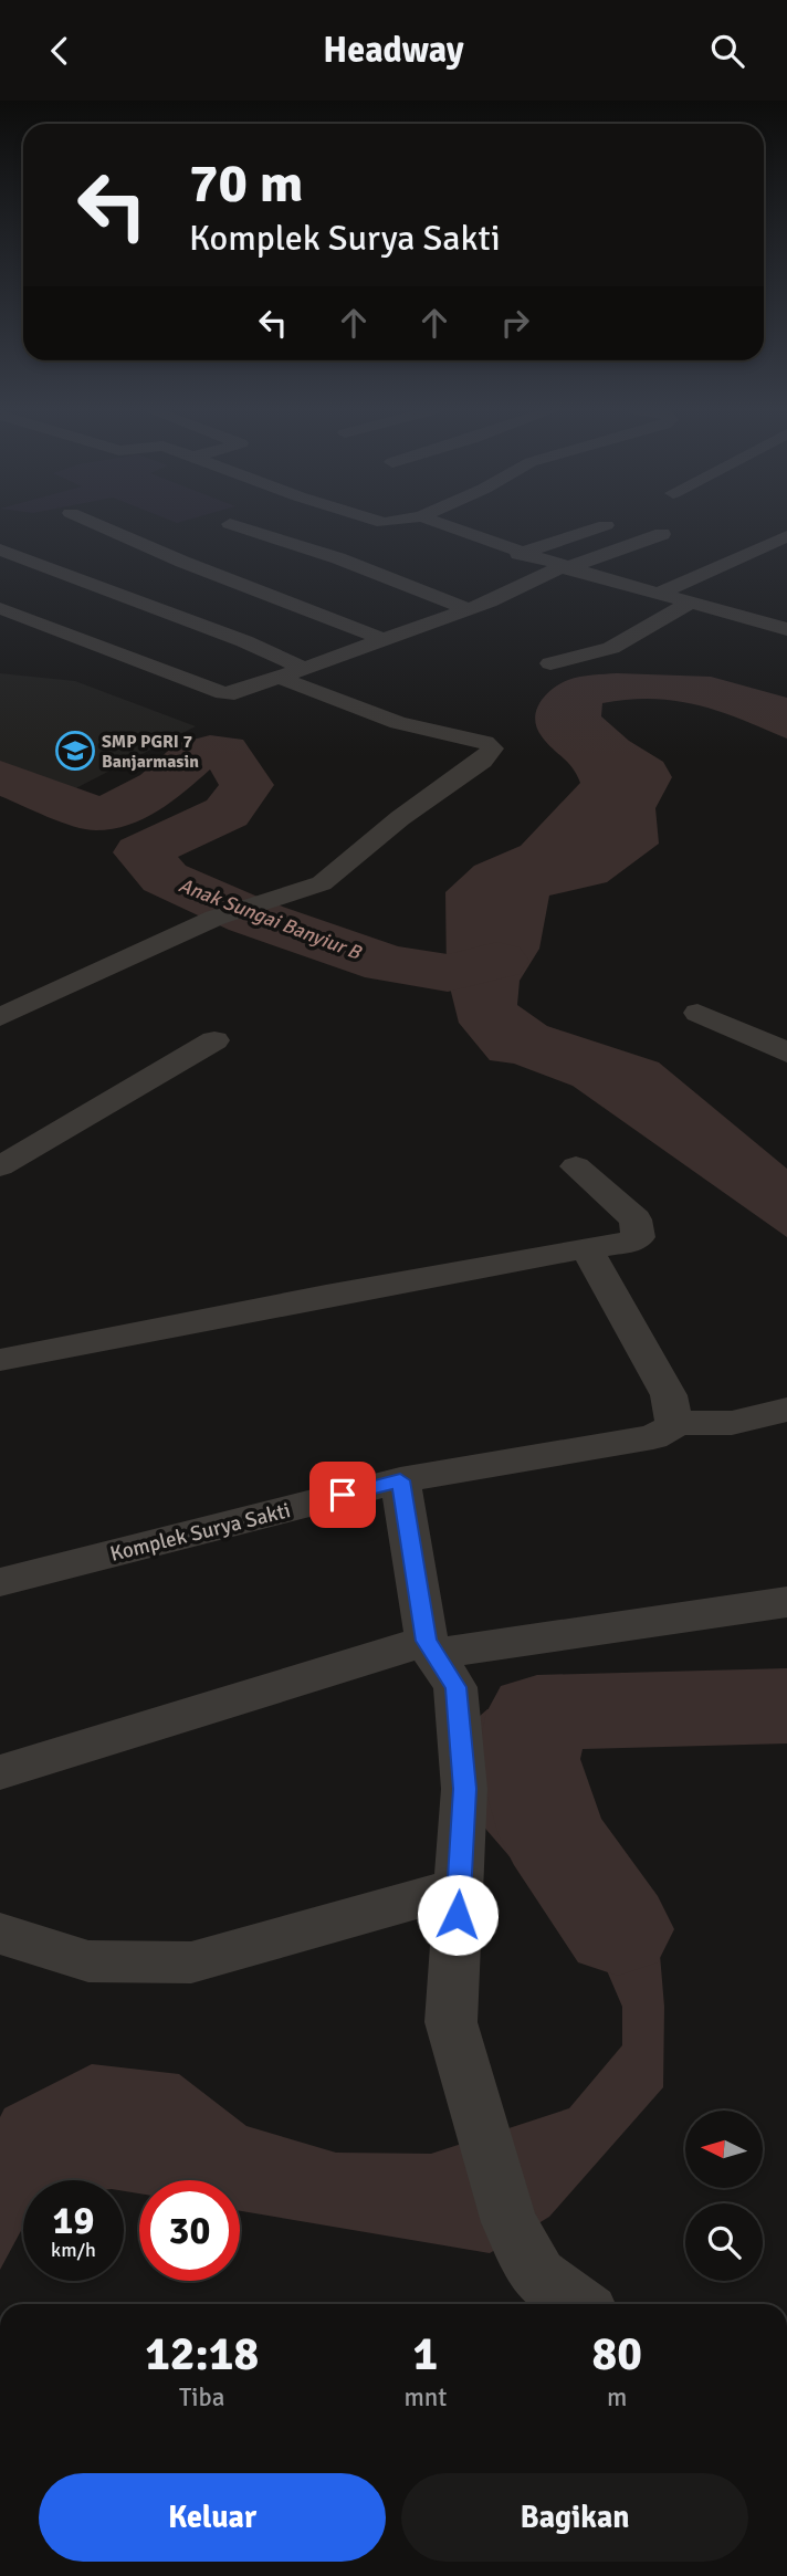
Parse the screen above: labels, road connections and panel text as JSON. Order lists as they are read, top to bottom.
{
  "streets": {
    "street": ["Komplek Surya Sakti"]
  },
  "water": ["Anak Sungai Banyiur B"],
  "places": {
    "school or university": ["SMP PGRI 7 Banjarmasin"]
  },
  "north": "left",
  "page": {
    "header": "Headway",
    "turn": ["70 m", "Komplek Surya Sakti"],
    "speed": "19 km/h",
    "limit": "30",
    "eta": [
      "12:18",
      "Tiba",
      "1",
      "mnt",
      "80",
      "m"
    ],
    "buttons": ["Keluar", "Bagikan"]
  }
}
